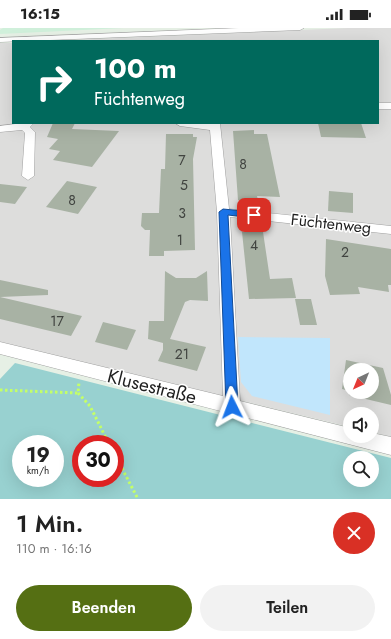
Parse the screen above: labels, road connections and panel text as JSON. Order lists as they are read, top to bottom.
{
  "streets": {
    "street": ["Füchtenweg", "Klusestraße"]
  },
  "house_numbers": [
    "7",
    "8",
    "5",
    "8",
    "3",
    "1",
    "4",
    "2",
    "17",
    "21"
  ],
  "north": "bottom left",
  "page": {
    "status": "16:15",
    "turn": ["100 m", "Füchtenweg"],
    "speed": "19 km/h",
    "limit": "30",
    "heading": ["1 Min.", "110 m · 16:16"],
    "buttons": ["Beenden", "Teilen"]
  }
}
